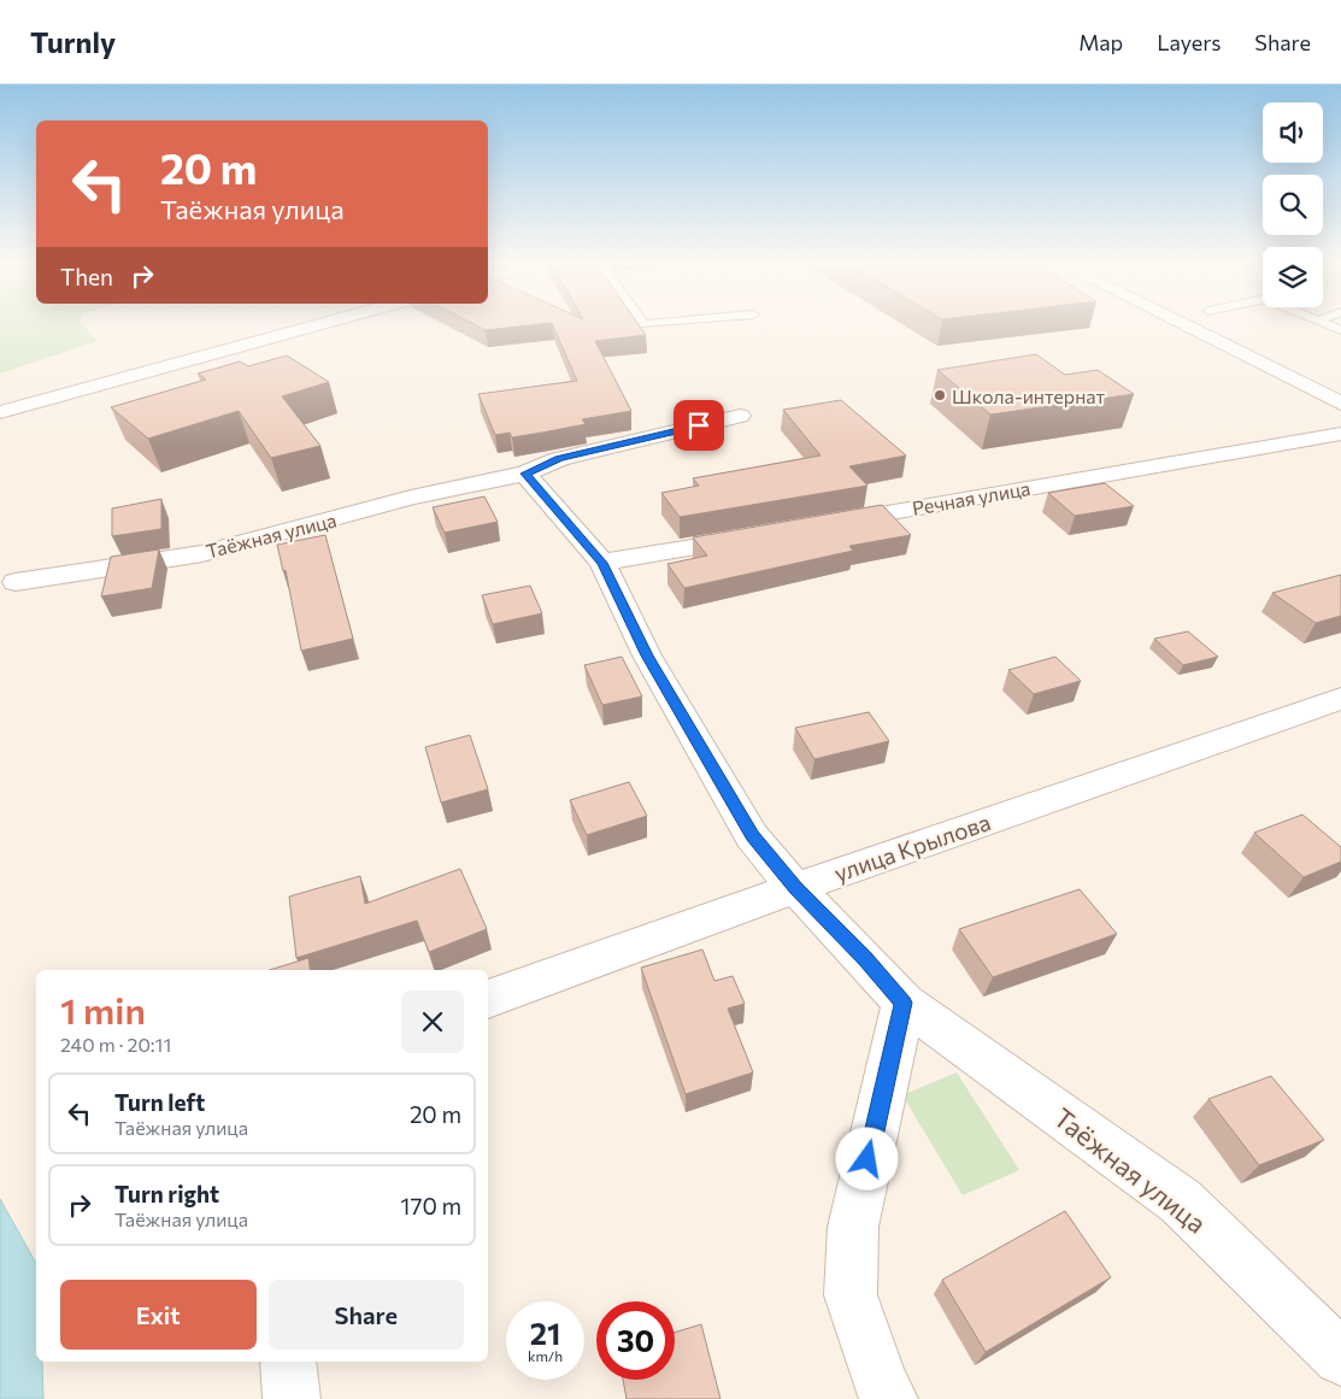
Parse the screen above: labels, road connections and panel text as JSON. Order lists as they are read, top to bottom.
{
  "streets": {
    "street": ["Речная улица", "Таёжная улица", "улица Крылова"]
  },
  "crossings": [
    ["Таёжная улица", "улица Крылова"]
  ],
  "places": ["Школа-интернат"],
  "page": {
    "header": "Turnly",
    "nav": ["Map", "Layers", "Share"],
    "turn": ["20 m", "Таёжная улица"],
    "then": "Then",
    "heading": ["1 min", "240 m · 20:11"],
    "list": [
      {
        "name": "Turn left",
        "note": "Таёжная улица",
        "value": "20 m"
      },
      {
        "name": "Turn right",
        "note": "Таёжная улица",
        "value": "170 m"
      }
    ],
    "buttons": ["Exit", "Share"],
    "speed": "21 km/h",
    "limit": "30"
  }
}
